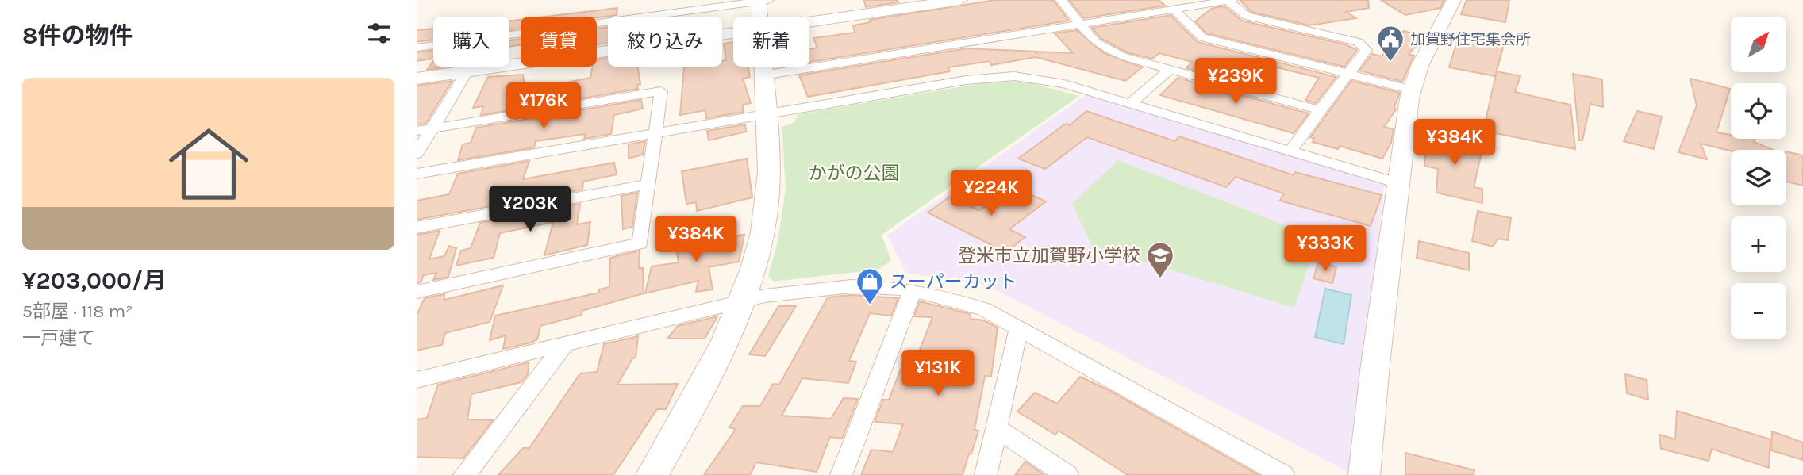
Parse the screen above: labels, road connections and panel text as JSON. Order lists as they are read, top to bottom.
{
  "parks": ["かがの公園"],
  "places": {
    "public building": ["加賀野住宅集会所"],
    "school or university": ["登米市立加賀野小学校"],
    "shop": ["スーパーカット"]
  },
  "north": "top right",
  "page": {
    "heading": "8件の物件",
    "map_buttons": ["+", "−"],
    "chip": [
      "購入",
      "賃貸",
      "絞り込み",
      "新着"
    ],
    "price": [
      "¥239K",
      "¥176K",
      "¥384K",
      "¥224K",
      "¥203K",
      "¥384K",
      "¥333K",
      "¥131K"
    ],
    "list": [
      {
        "name": "¥203,000/月",
        "note": "5部屋 · 118 m² · 一戸建て"
      }
    ]
  }
}
